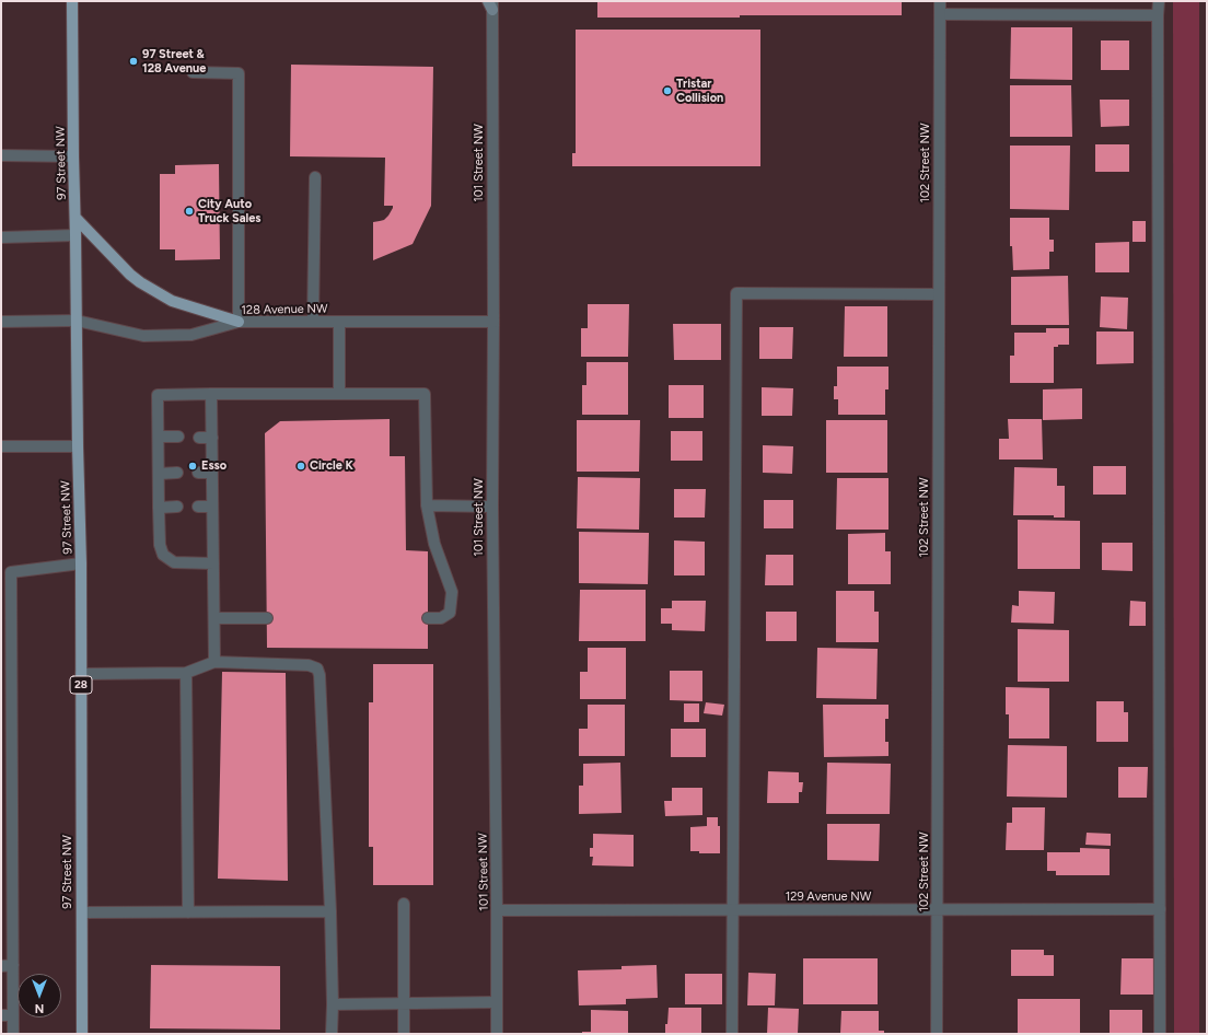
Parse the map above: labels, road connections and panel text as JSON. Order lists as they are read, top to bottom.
{
  "streets": {
    "main road": ["97 Street NW", "28"],
    "street": [
      "101 Street NW",
      "102 Street NW",
      "128 Avenue NW",
      "129 Avenue NW"
    ]
  },
  "crossings": [
    ["97 Street NW", "128 Avenue NW"],
    ["101 Street NW", "128 Avenue NW"],
    ["101 Street NW", "129 Avenue NW"],
    ["102 Street NW", "129 Avenue NW"]
  ],
  "places": [
    "97 Street & 128 Avenue",
    "Tristar Collision",
    "City Auto Truck Sales",
    "Esso",
    "Circle K"
  ],
  "north": "bottom"
}
